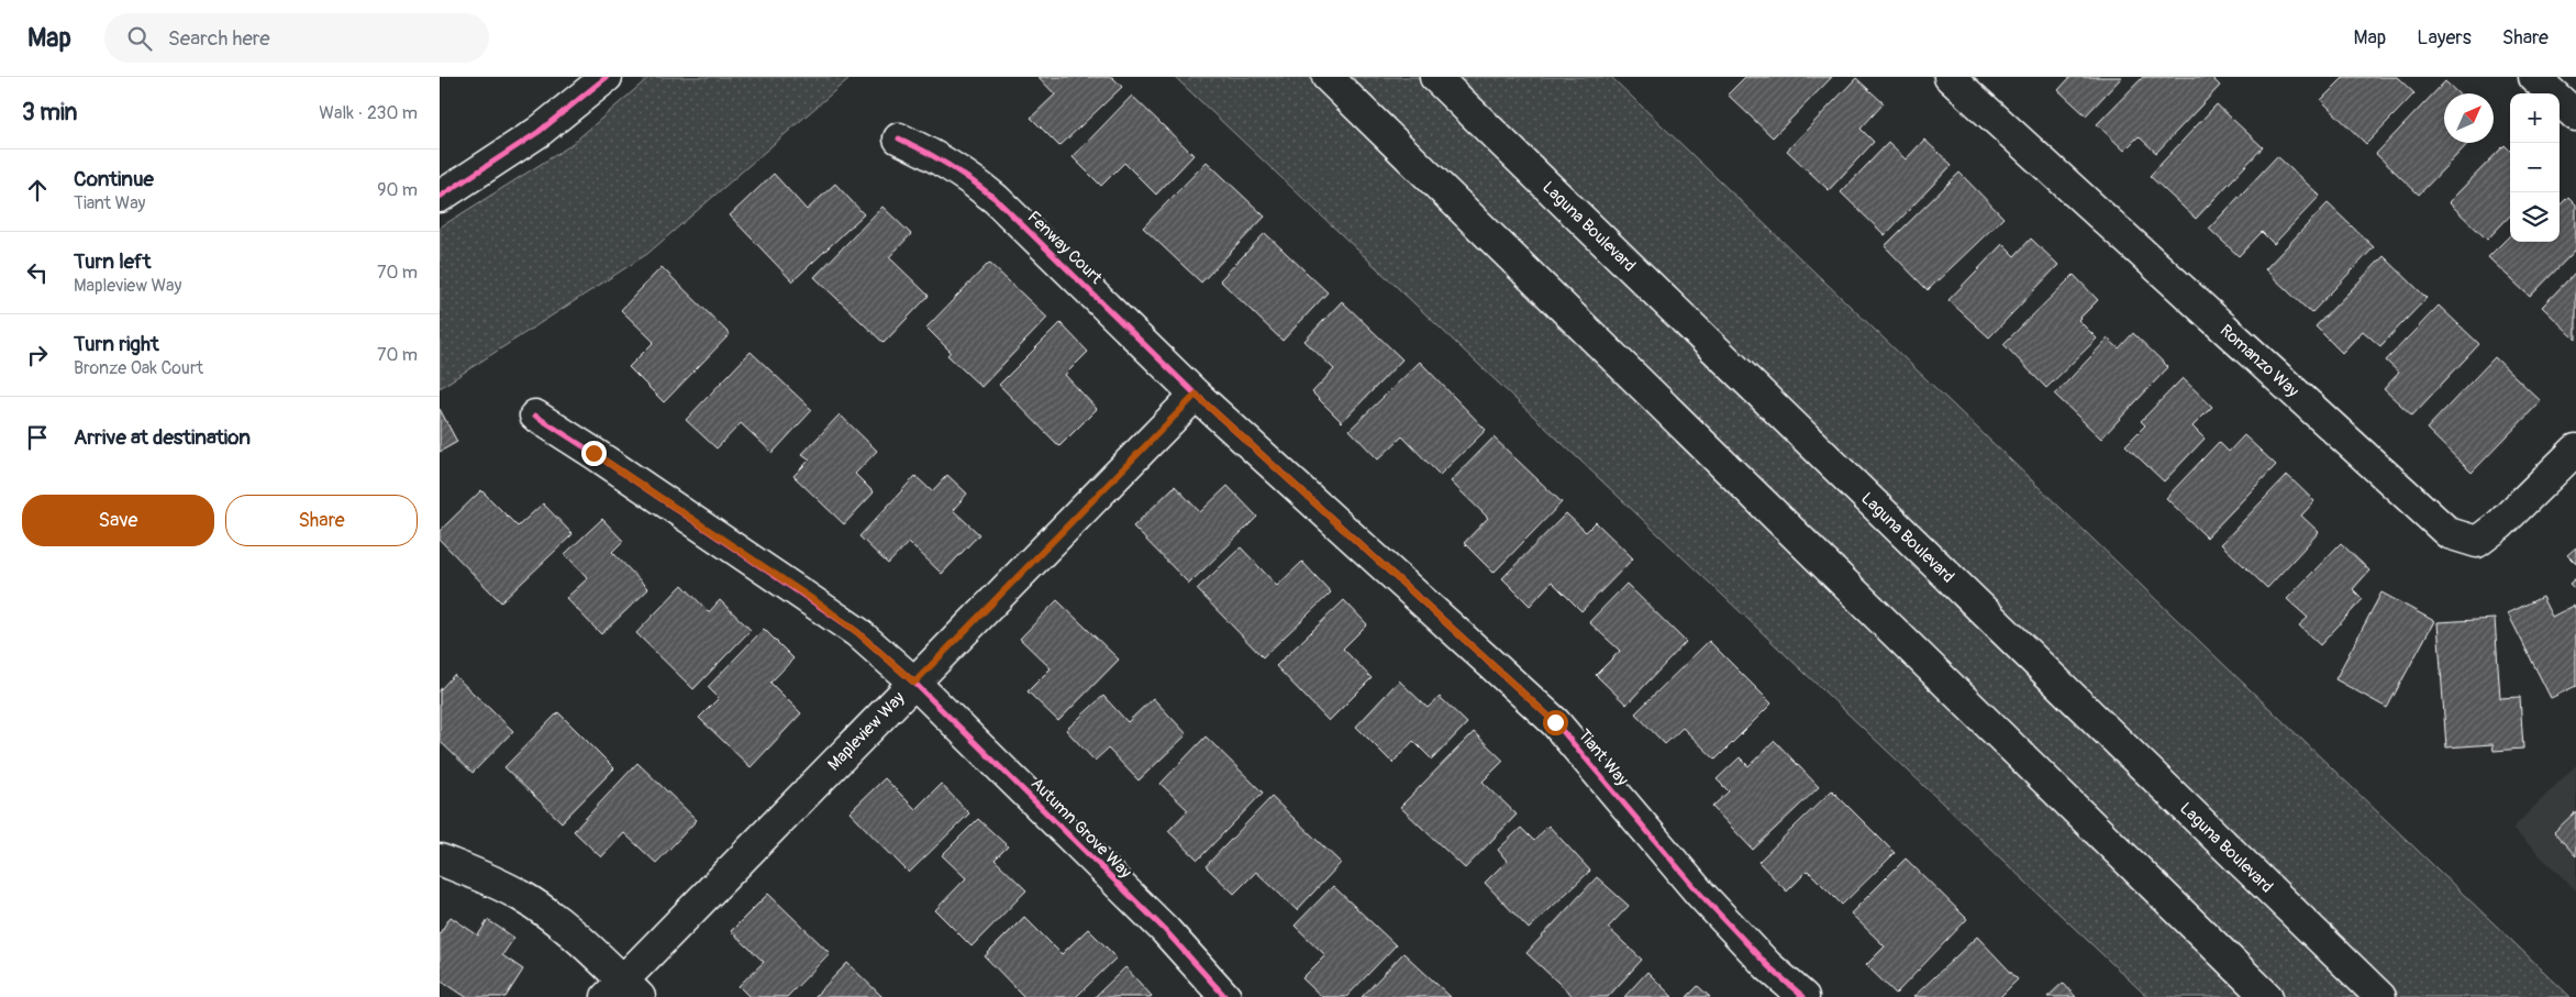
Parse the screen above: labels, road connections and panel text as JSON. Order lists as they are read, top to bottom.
{
  "streets": {
    "street": [
      "Laguna Boulevard",
      "Fenway Court",
      "Romanzo Way",
      "Mapleview Way",
      "Tiant Way",
      "Autumn Grove Way"
    ]
  },
  "crossings": [
    ["Fenway Court", "Mapleview Way"],
    ["Fenway Court", "Tiant Way"],
    ["Mapleview Way", "Tiant Way"],
    ["Mapleview Way", "Autumn Grove Way"]
  ],
  "north": "top right",
  "page": {
    "header": "Map",
    "search": "Search here",
    "nav": ["Map", "Layers", "Share"],
    "heading": ["3 min", "Walk · 230 m"],
    "map_buttons": ["+", "−"],
    "list": [
      ["Continue", "Tiant Way", "90 m"],
      ["Turn left", "Mapleview Way", "70 m"],
      ["Turn right", "Bronze Oak Court", "70 m"],
      "Arrive at destination"
    ],
    "buttons": ["Save", "Share"]
  }
}
